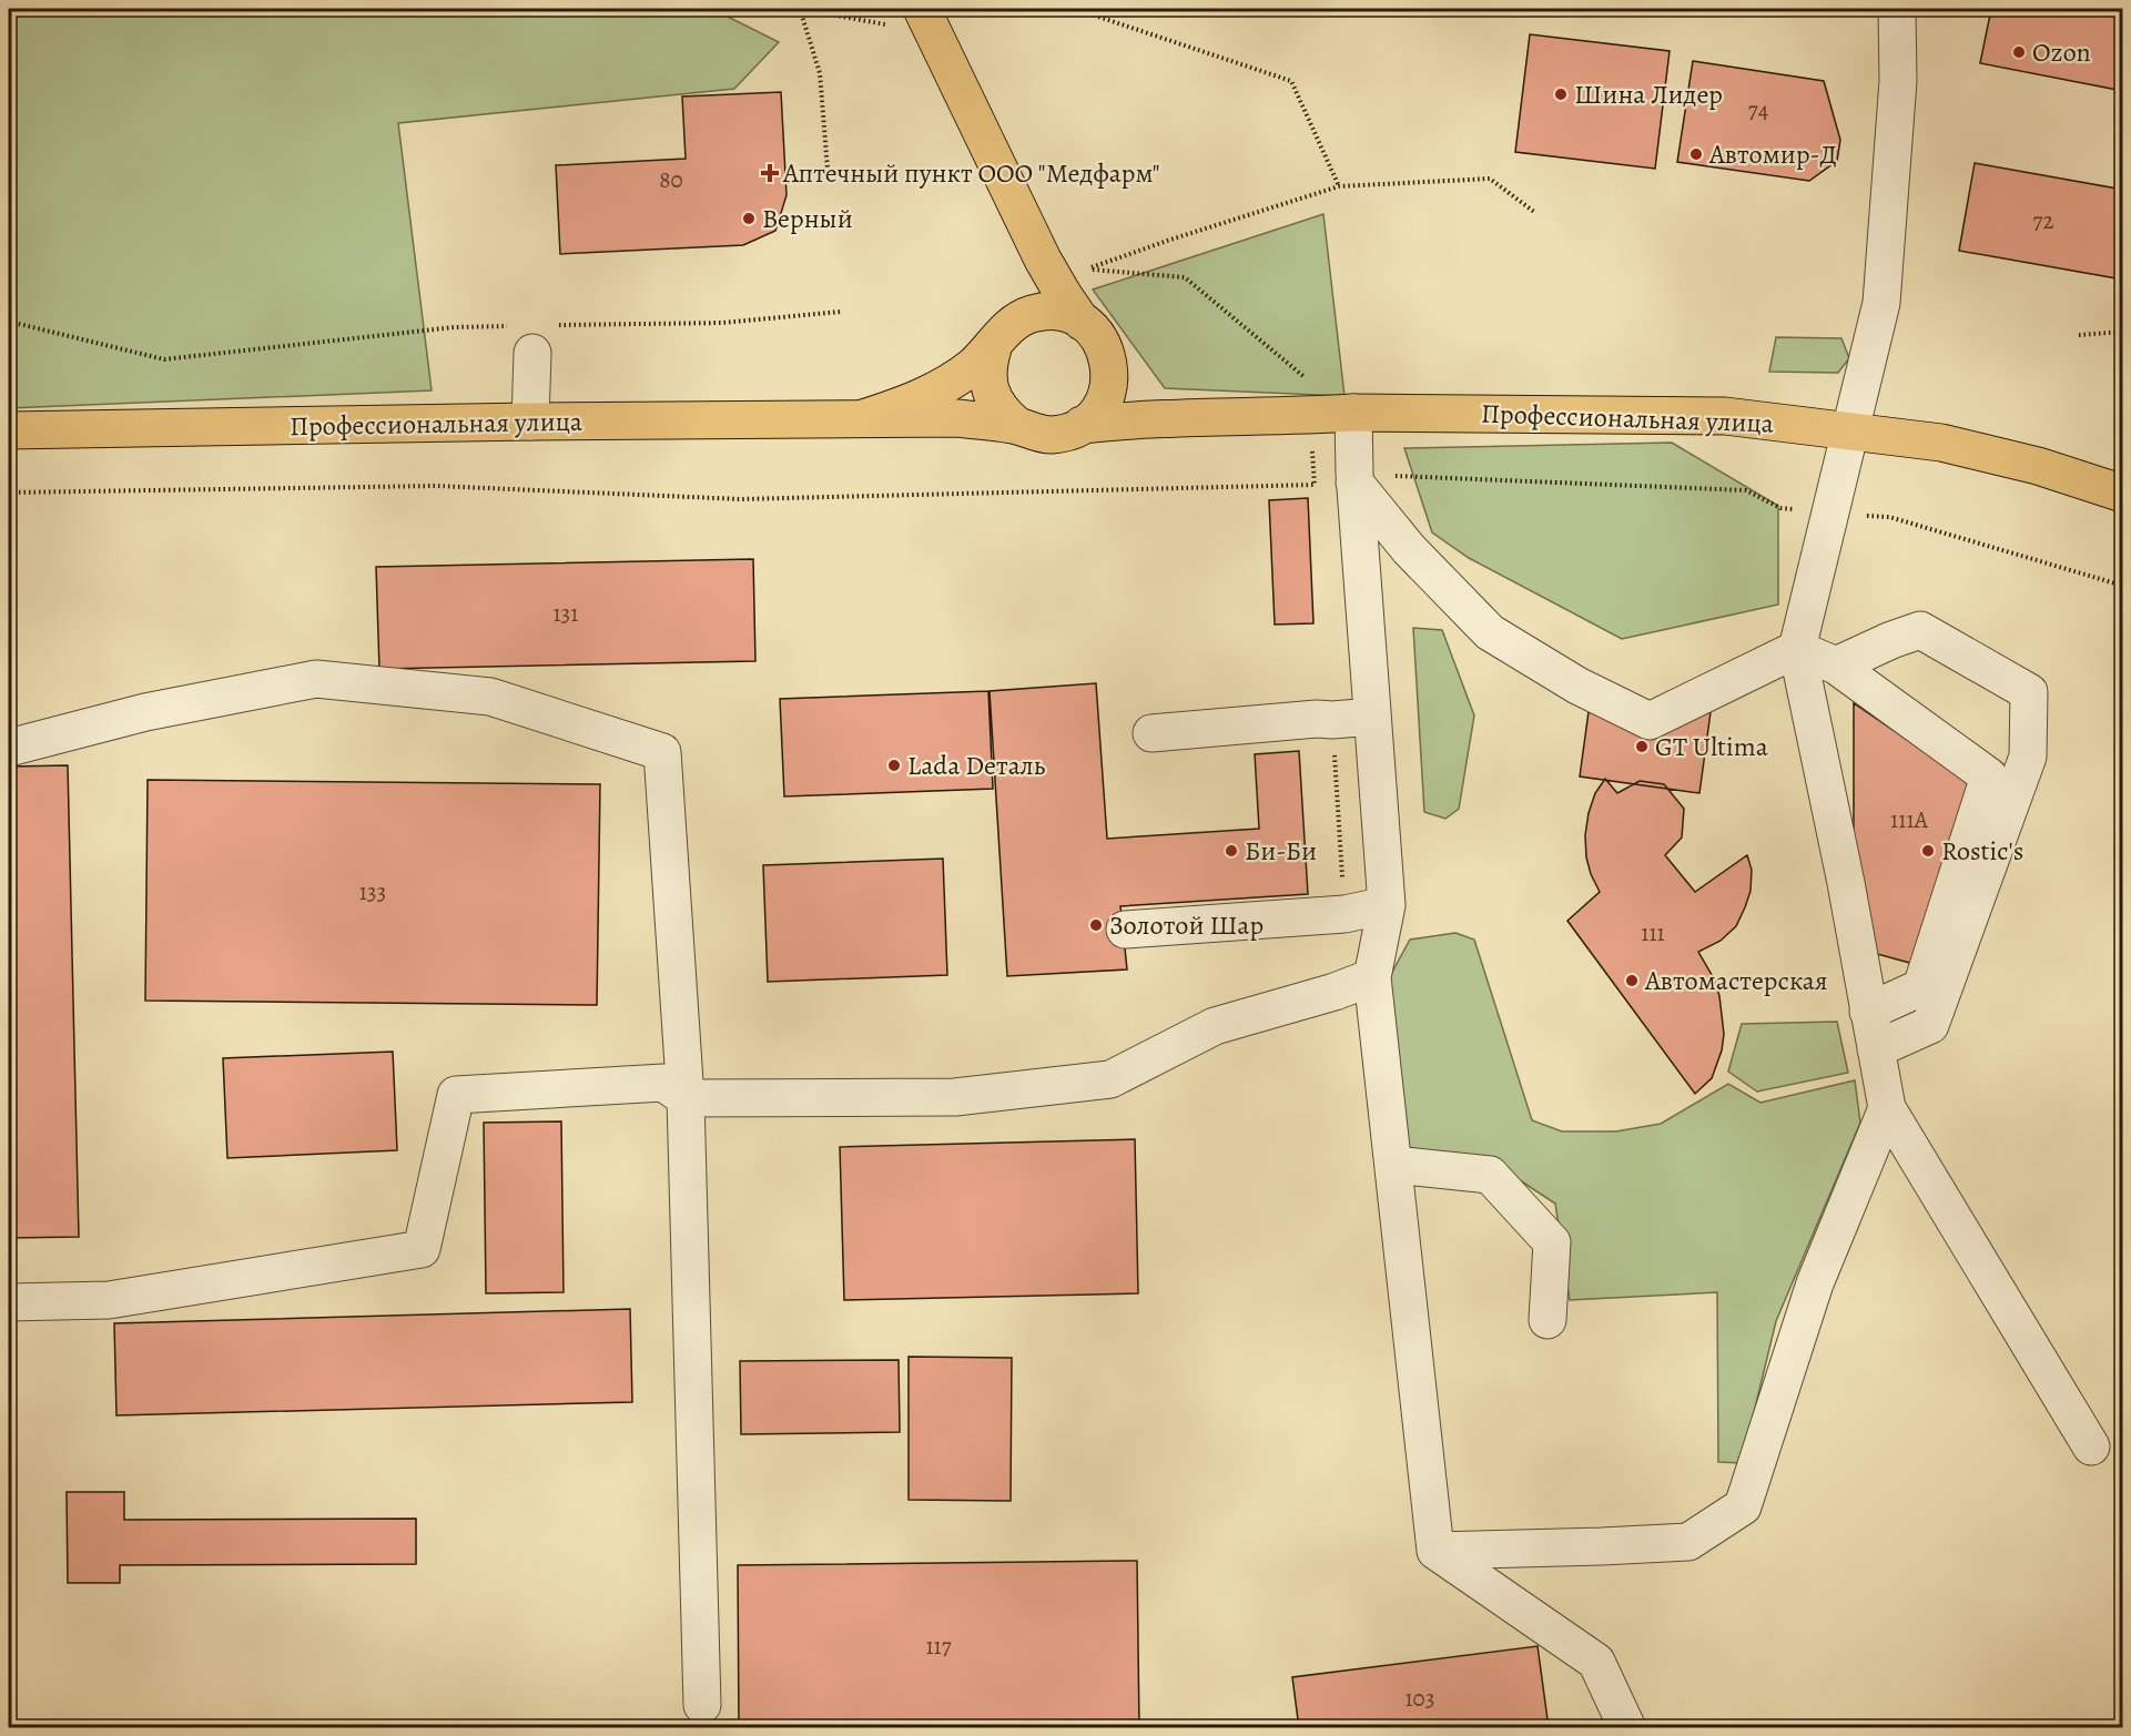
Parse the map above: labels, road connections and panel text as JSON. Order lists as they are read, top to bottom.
{
  "streets": {
    "main road": ["Профессиональная улица"]
  },
  "places": {
    "other": [
      "Ozon",
      "Шина Лидер",
      "Автомир-Д",
      "Верный",
      "GT Ultima",
      "Lada Dеталь",
      "Би-Би",
      "Rostic's",
      "Золотой Шар",
      "Автомастерская"
    ],
    "health": ["Аптечный пункт ООО \"Медфарм\""]
  },
  "house_numbers": [
    "74",
    "80",
    "72",
    "131",
    "111А",
    "133",
    "111",
    "117",
    "103"
  ]
}
